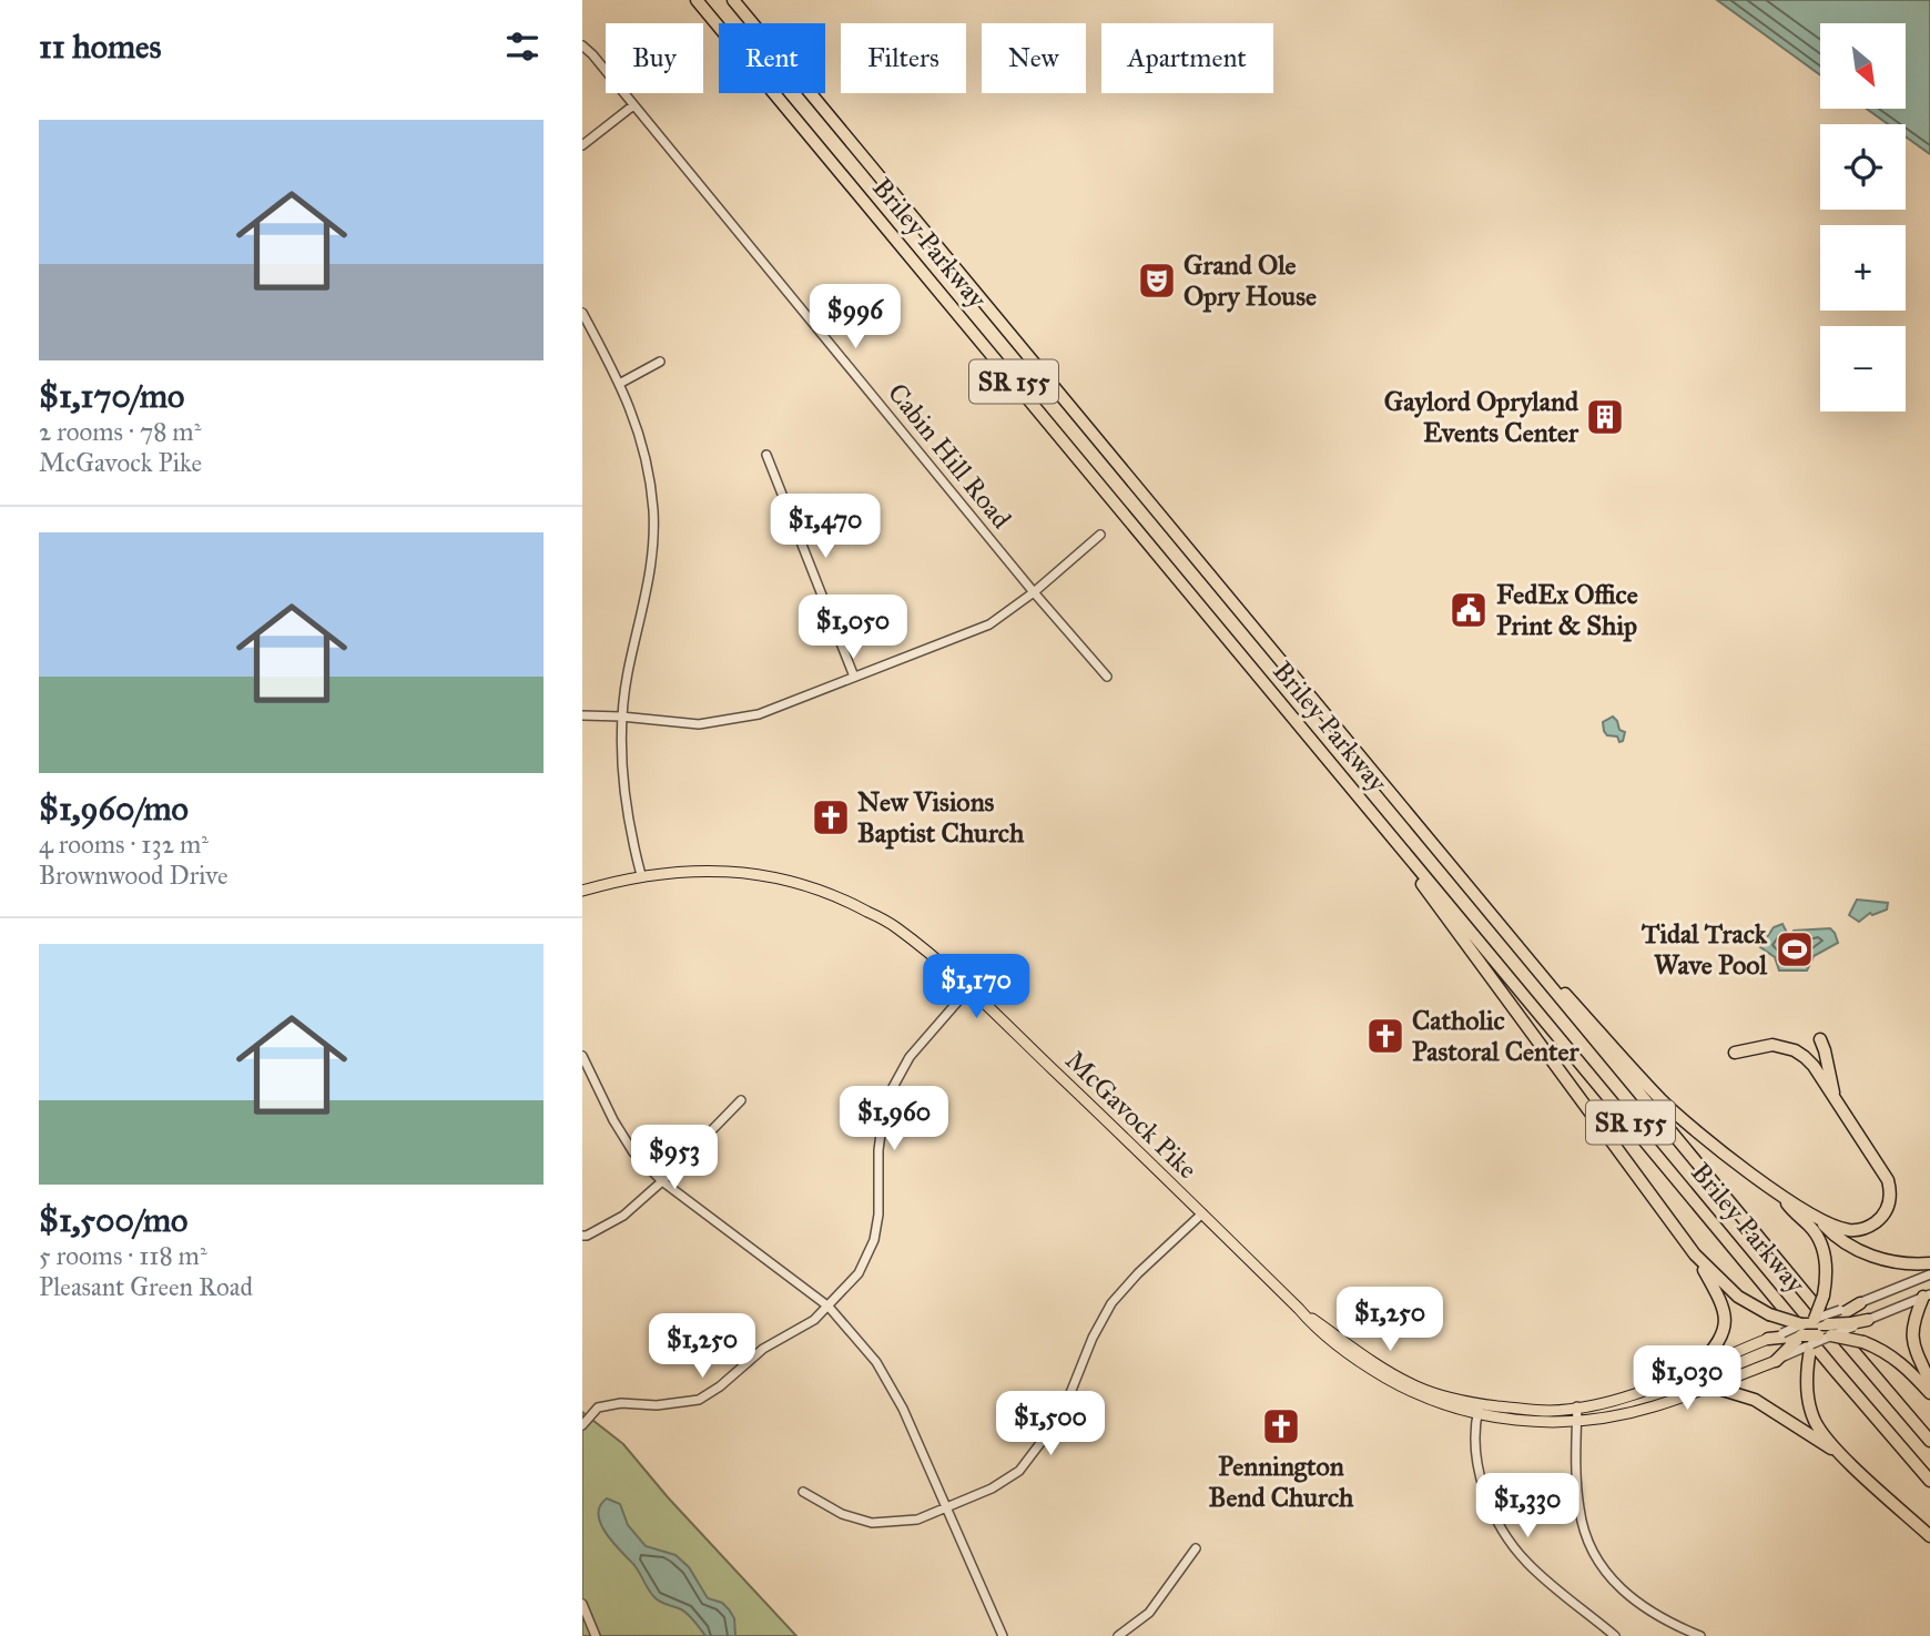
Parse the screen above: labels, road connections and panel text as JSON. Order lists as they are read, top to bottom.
{
  "streets": {
    "highway": ["Briley Parkway", "SR 155"],
    "main road": ["McGavock Pike"],
    "street": ["Cabin Hill Road"]
  },
  "places": {
    "theatre": ["Grand Ole Opry House"],
    "building": ["Gaylord Opryland Events Center"],
    "public building": ["FedEx Office Print & Ship"],
    "church": ["New Visions Baptist Church", "Catholic Pastoral Center", "Pennington Bend Church"],
    "sports": ["Tidal Track Wave Pool"]
  },
  "north": "bottom right",
  "page": {
    "heading": "11 homes",
    "map_buttons": ["+", "−"],
    "chip": [
      "Buy",
      "Rent",
      "Filters",
      "New",
      "Apartment"
    ],
    "list": [
      {
        "name": "$1,170/mo",
        "note": "2 rooms · 78 m² · McGavock Pike"
      },
      {
        "name": "$1,960/mo",
        "note": "4 rooms · 132 m² · Brownwood Drive"
      },
      {
        "name": "$1,500/mo",
        "note": "5 rooms · 118 m² · Pleasant Green Road"
      }
    ],
    "price": [
      "$996",
      "$1,470",
      "$1,050",
      "$1,170",
      "$1,960",
      "$953",
      "$1,250",
      "$1,250",
      "$1,030",
      "$1,500",
      "$1,330"
    ]
  }
}
